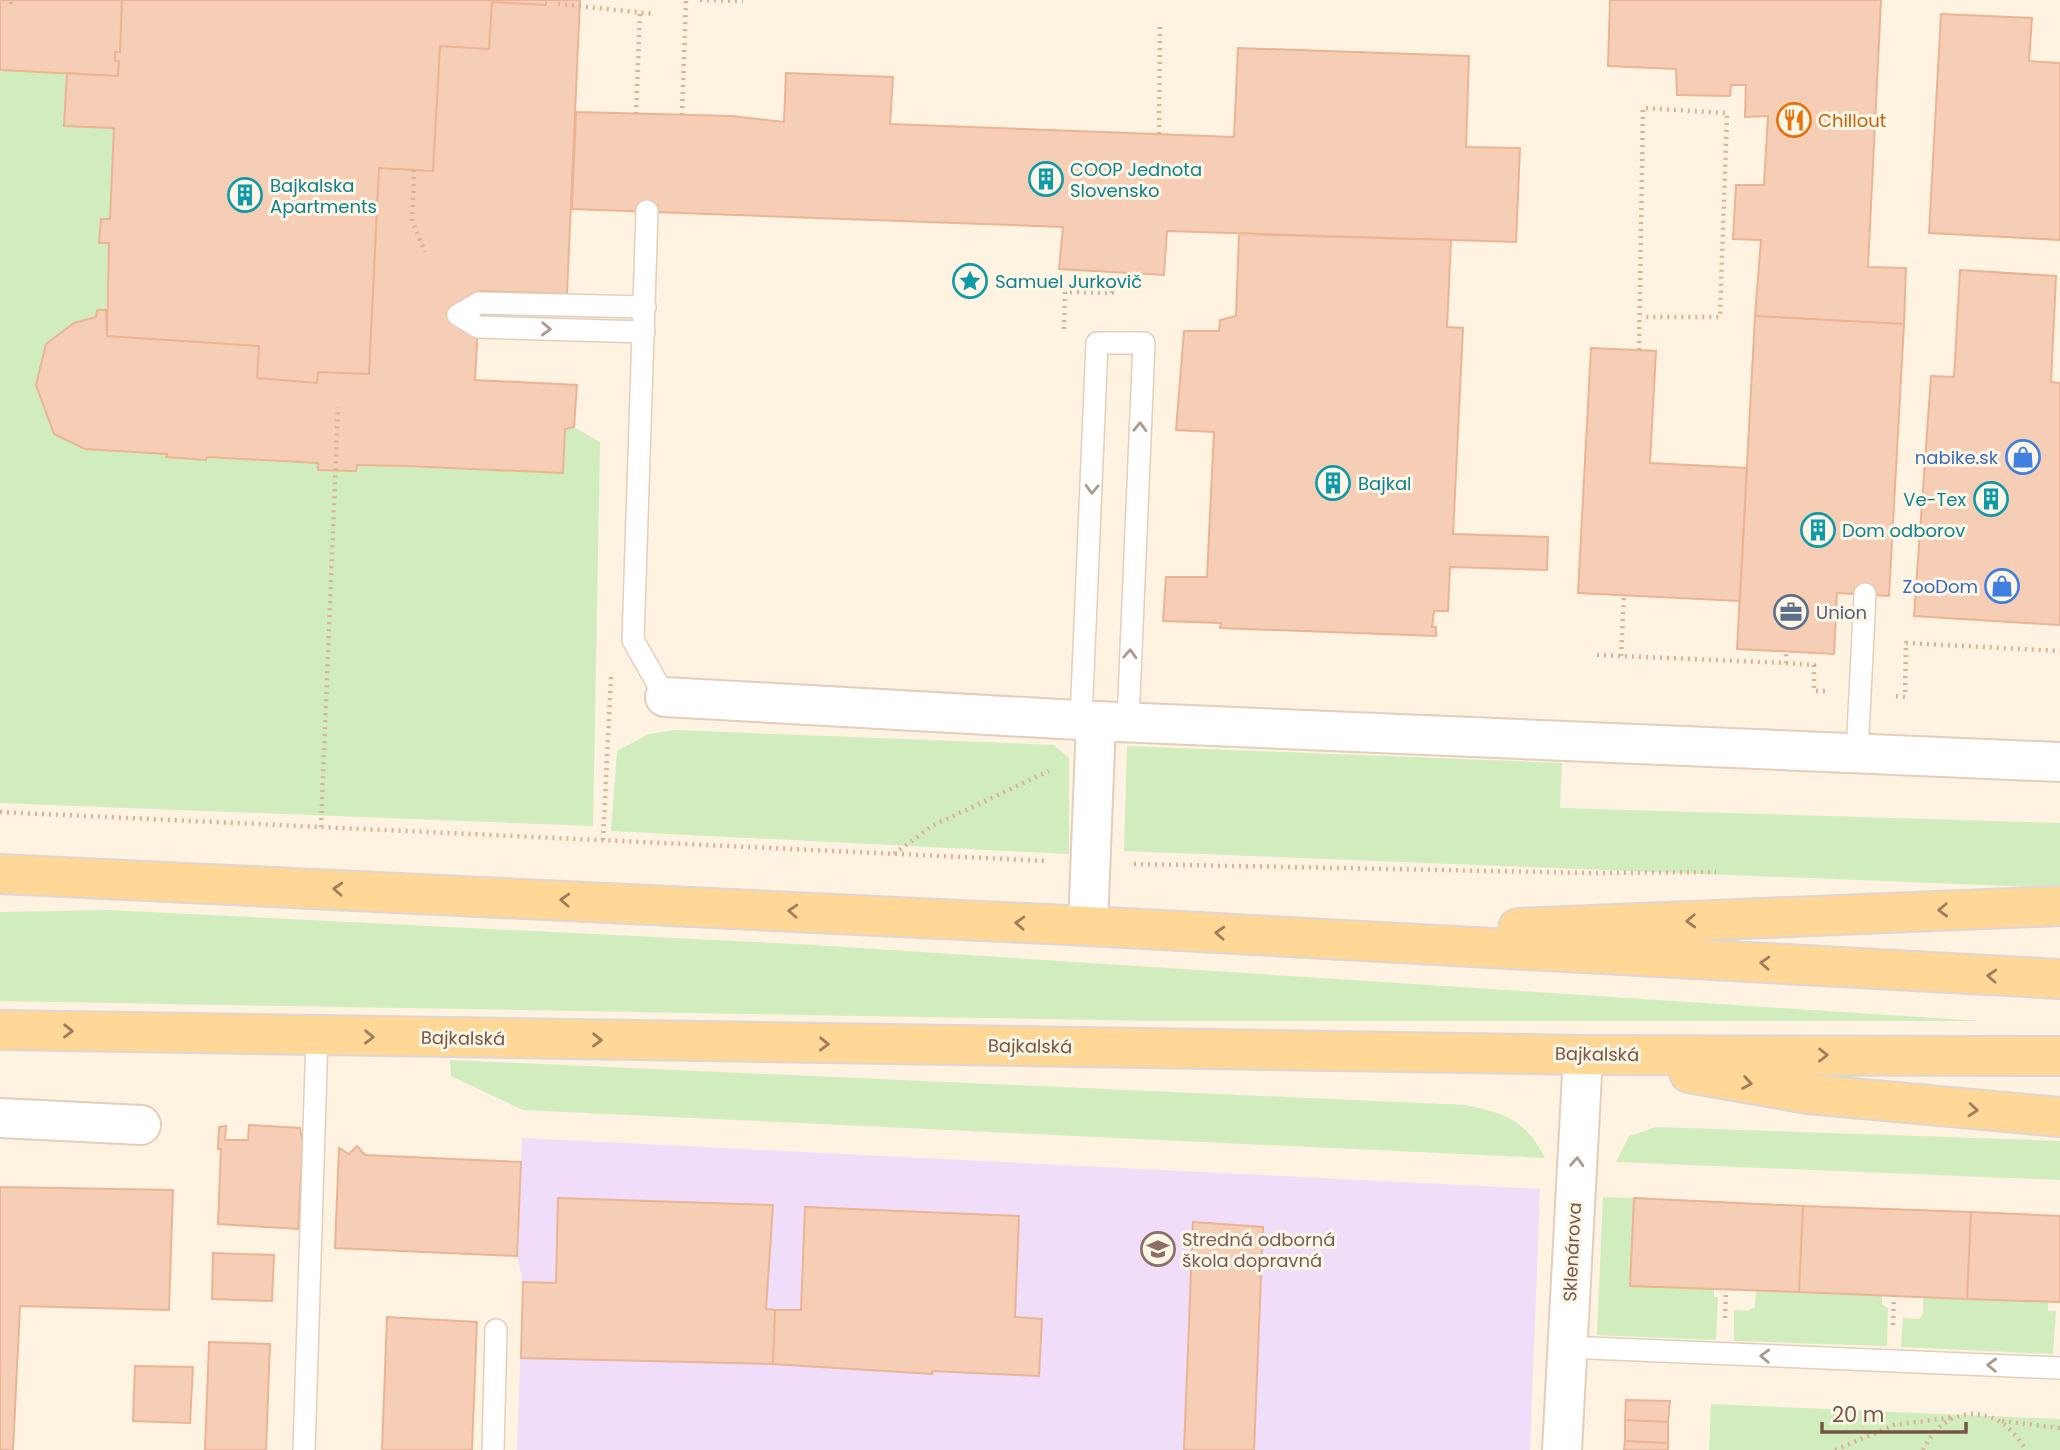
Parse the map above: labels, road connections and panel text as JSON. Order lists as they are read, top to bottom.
{
  "streets": {
    "main road": ["Bajkalská"],
    "street": ["Sklenárova"]
  },
  "crossings": [
    ["Bajkalská", "Sklenárova"]
  ],
  "one_way": ["Sklenárova"],
  "places": {
    "restaurant": ["Chillout"],
    "building": [
      "COOP Jednota Slovensko",
      "Bajkalska Apartments",
      "Bajkal",
      "Ve-Tex",
      "Dom odborov"
    ],
    "place": ["Samuel Jurkovič"],
    "shop": ["nabike.sk", "ZooDom"],
    "office": ["Union"],
    "school or university": ["Stredná odborná škola dopravná"]
  },
  "scale_bar": "20 m"
}
